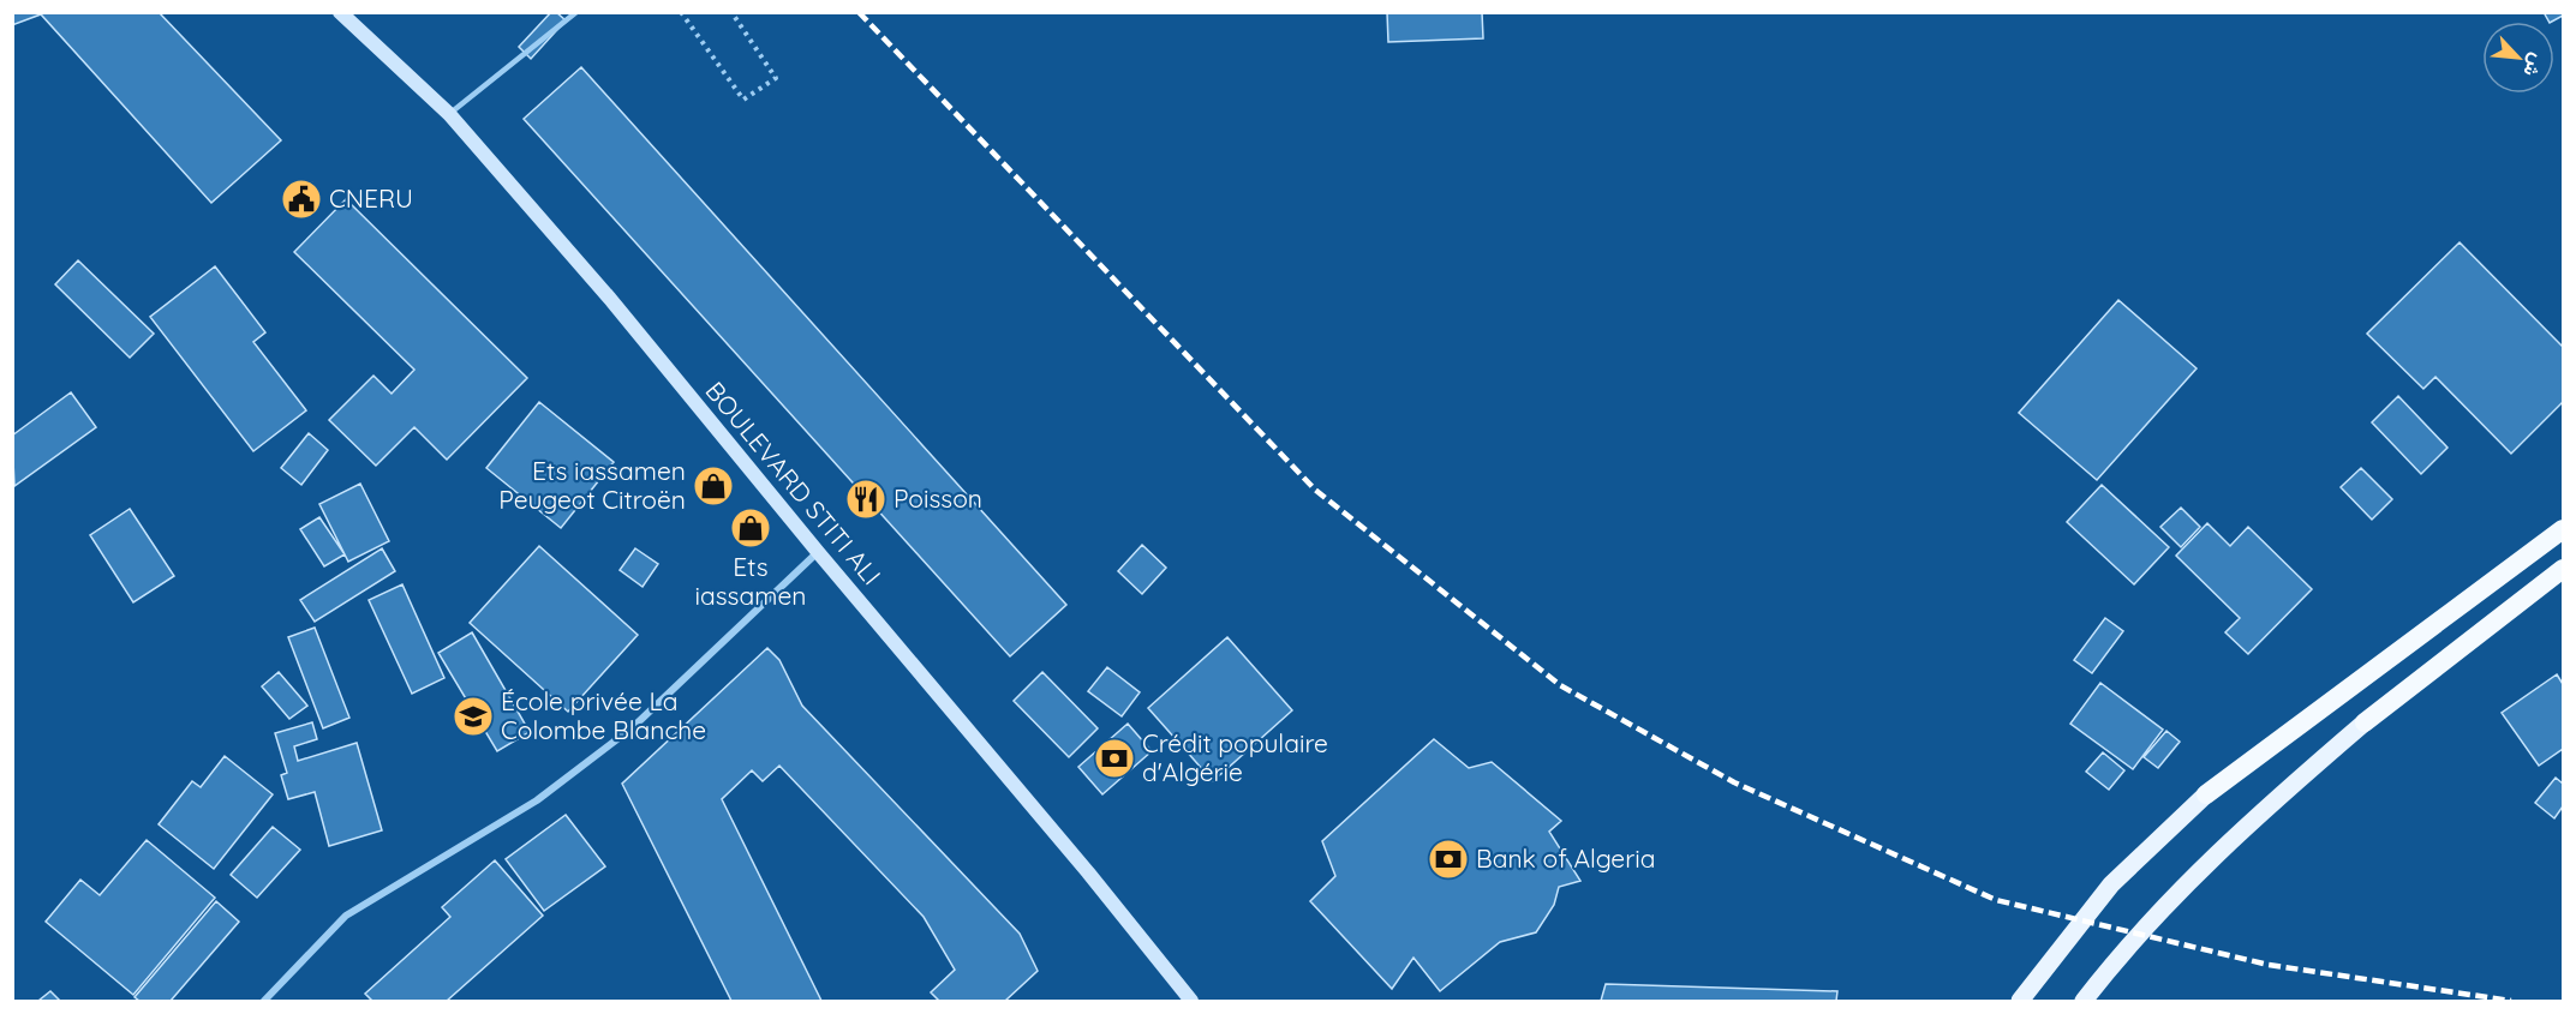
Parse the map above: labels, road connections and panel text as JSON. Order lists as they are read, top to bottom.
{
  "streets": {
    "main road": ["BOULEVARD STITI ALI"]
  },
  "places": {
    "public building": ["CNERU"],
    "shop": ["Ets iassamen Peugeot Citroën", "Ets iassamen"],
    "restaurant": ["Poisson"],
    "school or university": ["École privée La Colombe Blanche"],
    "bank": ["Crédit populaire d'Algérie", "Bank of Algeria"]
  },
  "north": "bottom right"
}
